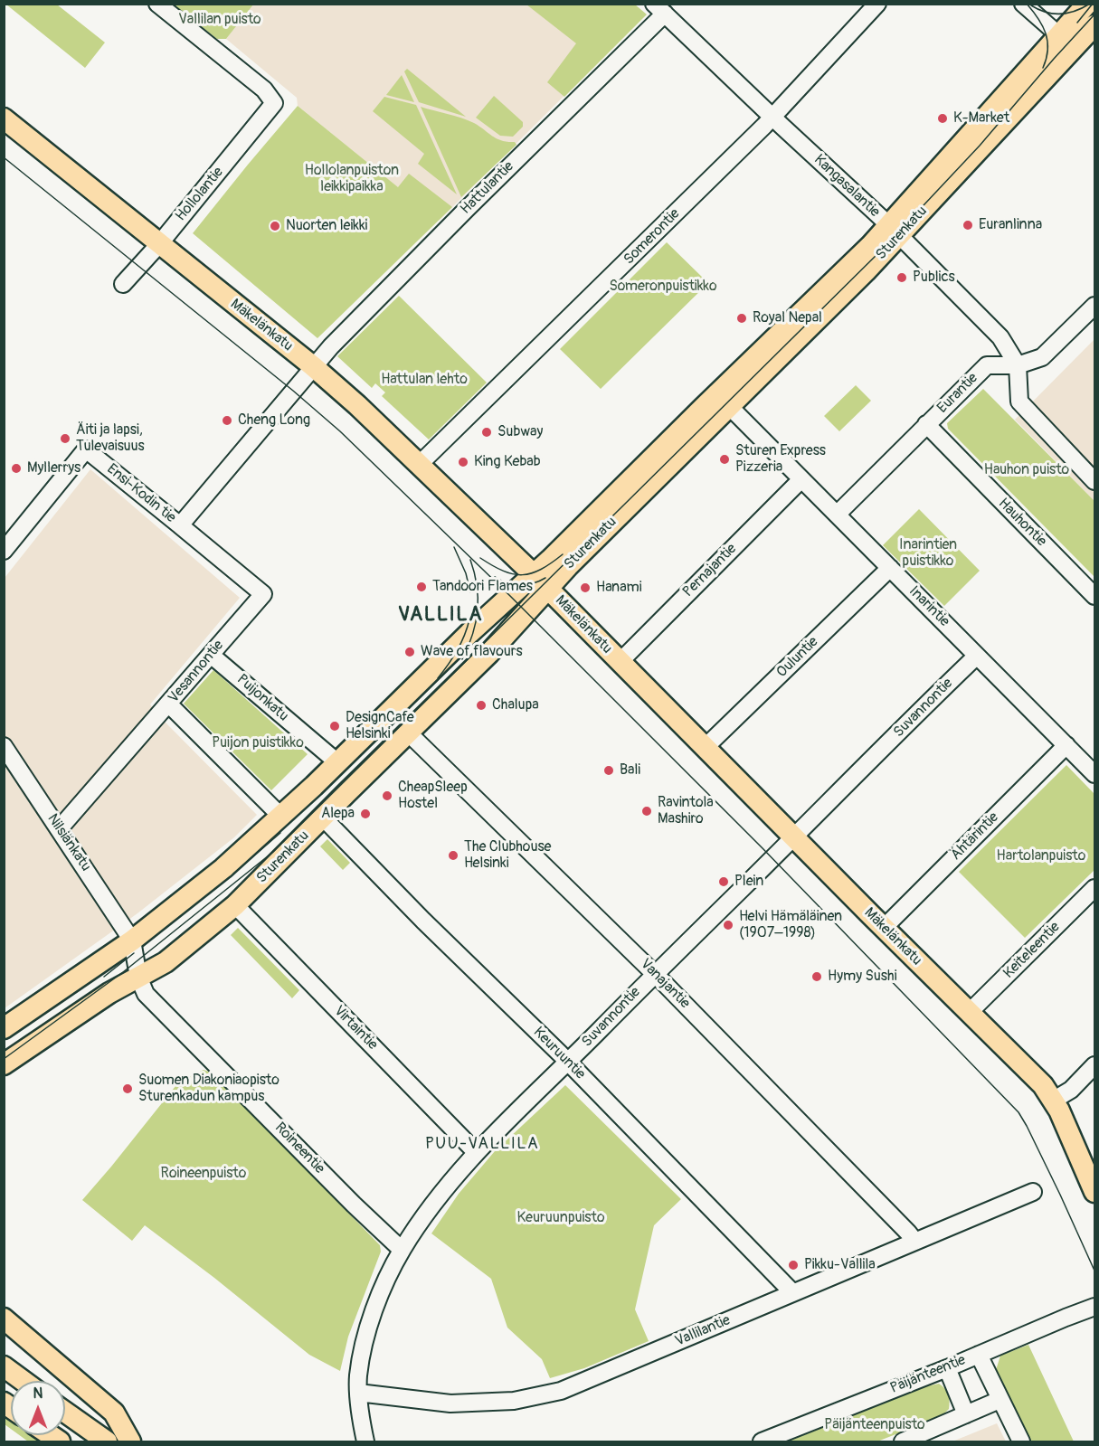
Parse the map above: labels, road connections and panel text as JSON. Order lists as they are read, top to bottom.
{
  "streets": {
    "main road": ["Sturenkatu", "Mäkelänkatu"],
    "street": [
      "Kangasalantie",
      "Hattulantie",
      "Hollolantie",
      "Somerontie",
      "Eurantie",
      "Ensi-Kodin tie",
      "Hauhontie",
      "Pernajantie",
      "Inarintie",
      "Ouluntie",
      "Vesannontie",
      "Puijonkatu",
      "Suvannontie",
      "Ähtärintie",
      "Nilsiänkatu",
      "Keiteleentie",
      "Vanajantie",
      "Virtaintie",
      "Keuruuntie",
      "Roineentie",
      "Vallilantie",
      "Päijänteentie"
    ]
  },
  "crossings": [
    ["Kangasalantie", "Hattulantie"],
    ["Kangasalantie", "Sturenkatu"],
    ["Kangasalantie", "Somerontie"],
    ["Kangasalantie", "Eurantie"],
    ["Hattulantie", "Mäkelänkatu"],
    ["Hattulantie", "Ensi-Kodin tie"],
    ["Hollolantie", "Mäkelänkatu"],
    ["Sturenkatu", "Mäkelänkatu"],
    ["Sturenkatu", "Inarintie"],
    ["Sturenkatu", "Puijonkatu"],
    ["Sturenkatu", "Nilsiänkatu"],
    ["Sturenkatu", "Vanajantie"],
    ["Sturenkatu", "Virtaintie"],
    ["Sturenkatu", "Keuruuntie"],
    ["Sturenkatu", "Roineentie"],
    ["Somerontie", "Mäkelänkatu"],
    ["Mäkelänkatu", "Pernajantie"],
    ["Mäkelänkatu", "Ouluntie"],
    ["Mäkelänkatu", "Suvannontie"],
    ["Mäkelänkatu", "Ähtärintie"],
    ["Mäkelänkatu", "Keiteleentie"],
    ["Eurantie", "Hauhontie"],
    ["Eurantie", "Inarintie"],
    ["Ensi-Kodin tie", "Vesannontie"],
    ["Pernajantie", "Inarintie"],
    ["Inarintie", "Ouluntie"],
    ["Inarintie", "Suvannontie"],
    ["Inarintie", "Ähtärintie"],
    ["Vesannontie", "Puijonkatu"],
    ["Vesannontie", "Nilsiänkatu"],
    ["Suvannontie", "Vanajantie"],
    ["Suvannontie", "Virtaintie"],
    ["Suvannontie", "Keuruuntie"],
    ["Suvannontie", "Roineentie"],
    ["Suvannontie", "Vallilantie"],
    ["Nilsiänkatu", "Roineentie"],
    ["Vanajantie", "Vallilantie"],
    ["Keuruuntie", "Vallilantie"]
  ],
  "districts": ["VALLILA", "PUU-VALLILA"],
  "parks": [
    "Vallilan puisto",
    "Hollolanpuiston leikkipaikka",
    "Someronpuistikko",
    "Hattulan lehto",
    "Hauhon puisto",
    "Inarintien puistikko",
    "Puijon puistikko",
    "Hartolanpuisto",
    "Roineenpuisto",
    "Keuruunpuisto",
    "Päijänteenpuisto"
  ],
  "places": [
    "K-Market",
    "Euranlinna",
    "Nuorten leikki",
    "Publics",
    "Royal Nepal",
    "Cheng Long",
    "Subway",
    "Äiti ja lapsi, Tulevaisuus",
    "Sturen Express Pizzeria",
    "King Kebab",
    "Myllerrys",
    "Tandoori Flames",
    "Hanami",
    "Wave of flavours",
    "Chalupa",
    "DesignCafe Helsinki",
    "Bali",
    "CheapSleep Hostel",
    "Ravintola Mashiro",
    "Alepa",
    "The Clubhouse Helsinki",
    "Plein",
    "Helvi Hämäläinen (1907–1998)",
    "Hymy Sushi",
    "Suomen Diakoniaopisto Sturenkadun kampus",
    "Pikku-Vallila"
  ],
  "north": "top"
}
